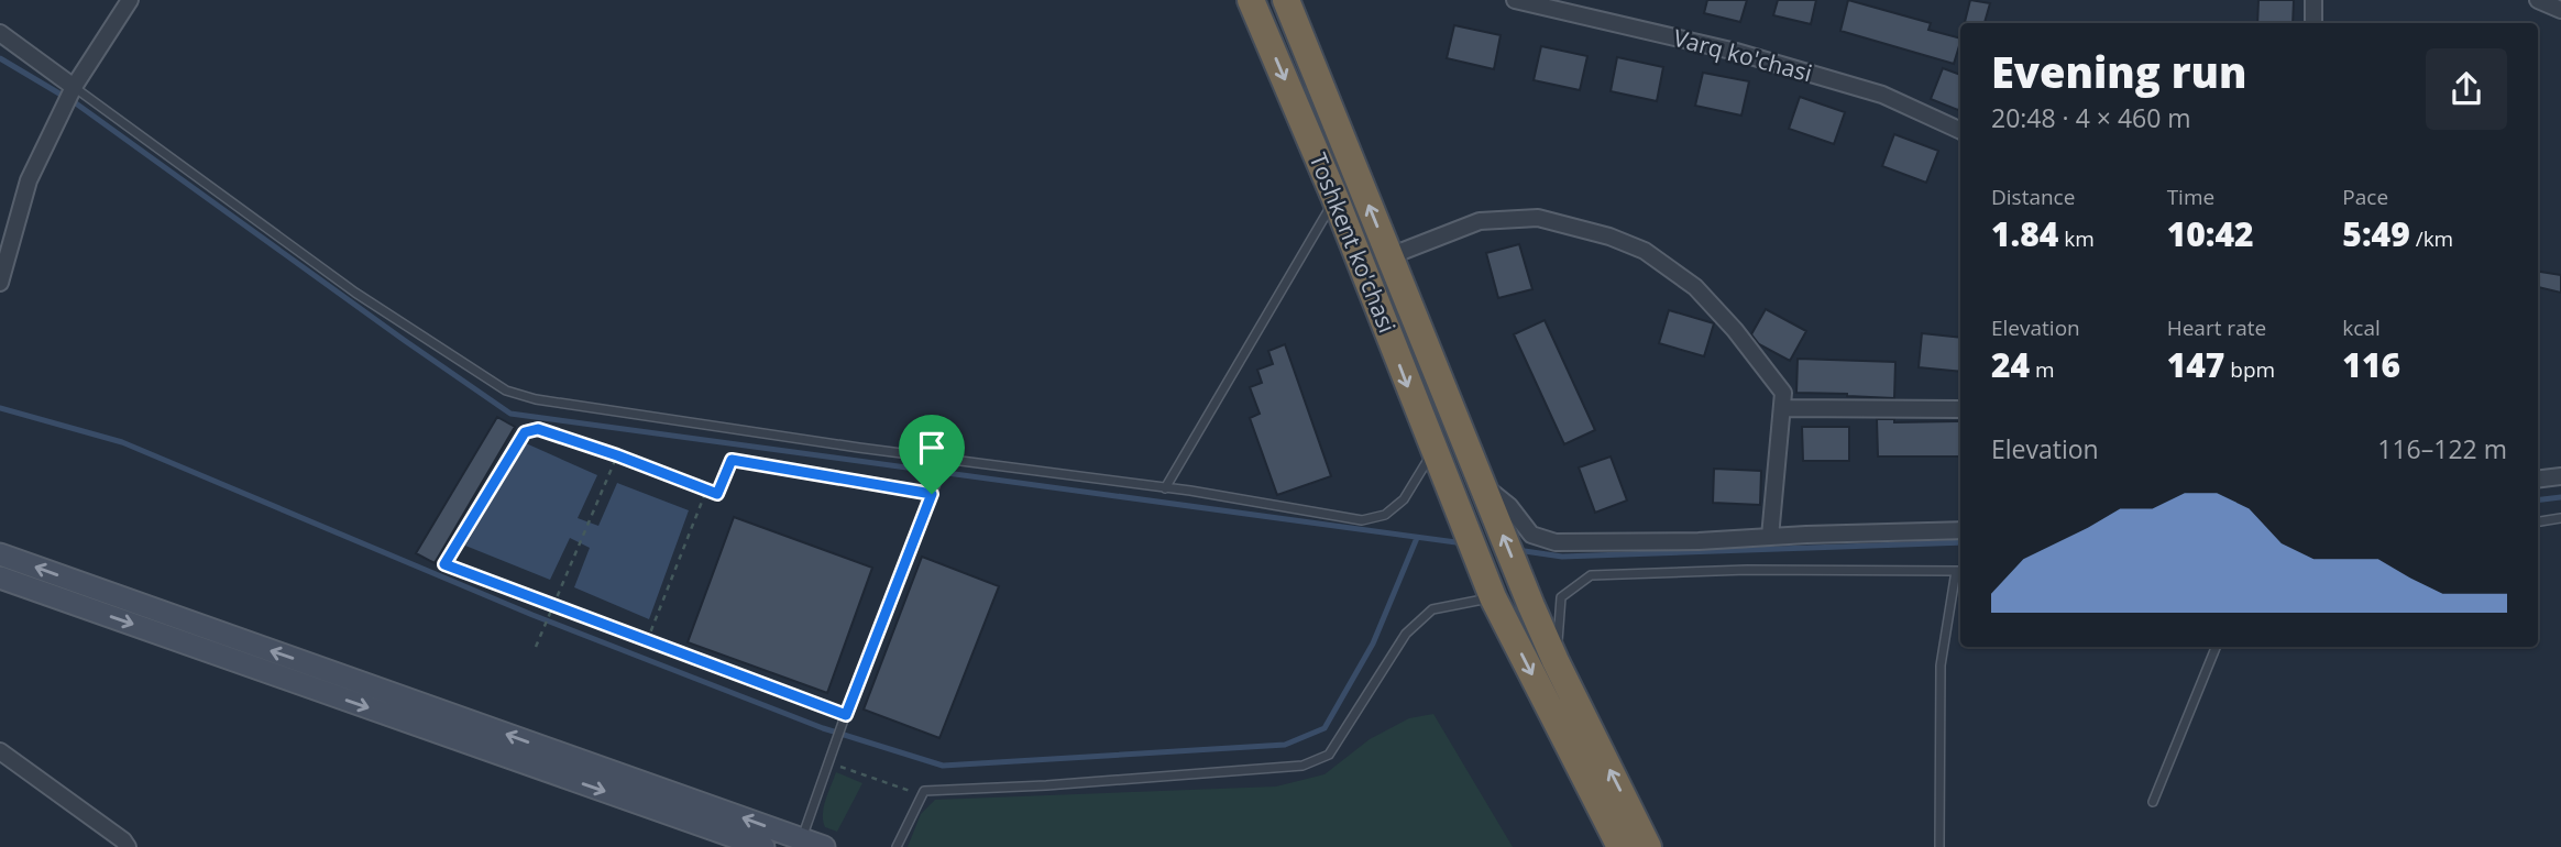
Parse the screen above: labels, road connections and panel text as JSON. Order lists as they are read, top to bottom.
{
  "streets": {
    "highway": ["Toshkent ko'chasi"],
    "street": ["Varq ko'chasi"]
  },
  "page": {
    "heading": ["Evening run", "20:48 · 4 × 460 m"],
    "stats": [
      ["Distance", "1.84 km"],
      ["Time", "10:42"],
      ["Pace", "5:49 /km"],
      ["Elevation", "24 m"],
      ["Heart rate", "147 bpm"],
      ["kcal", "116"]
    ],
    "chart": ["Elevation", "116–122 m"]
  }
}
